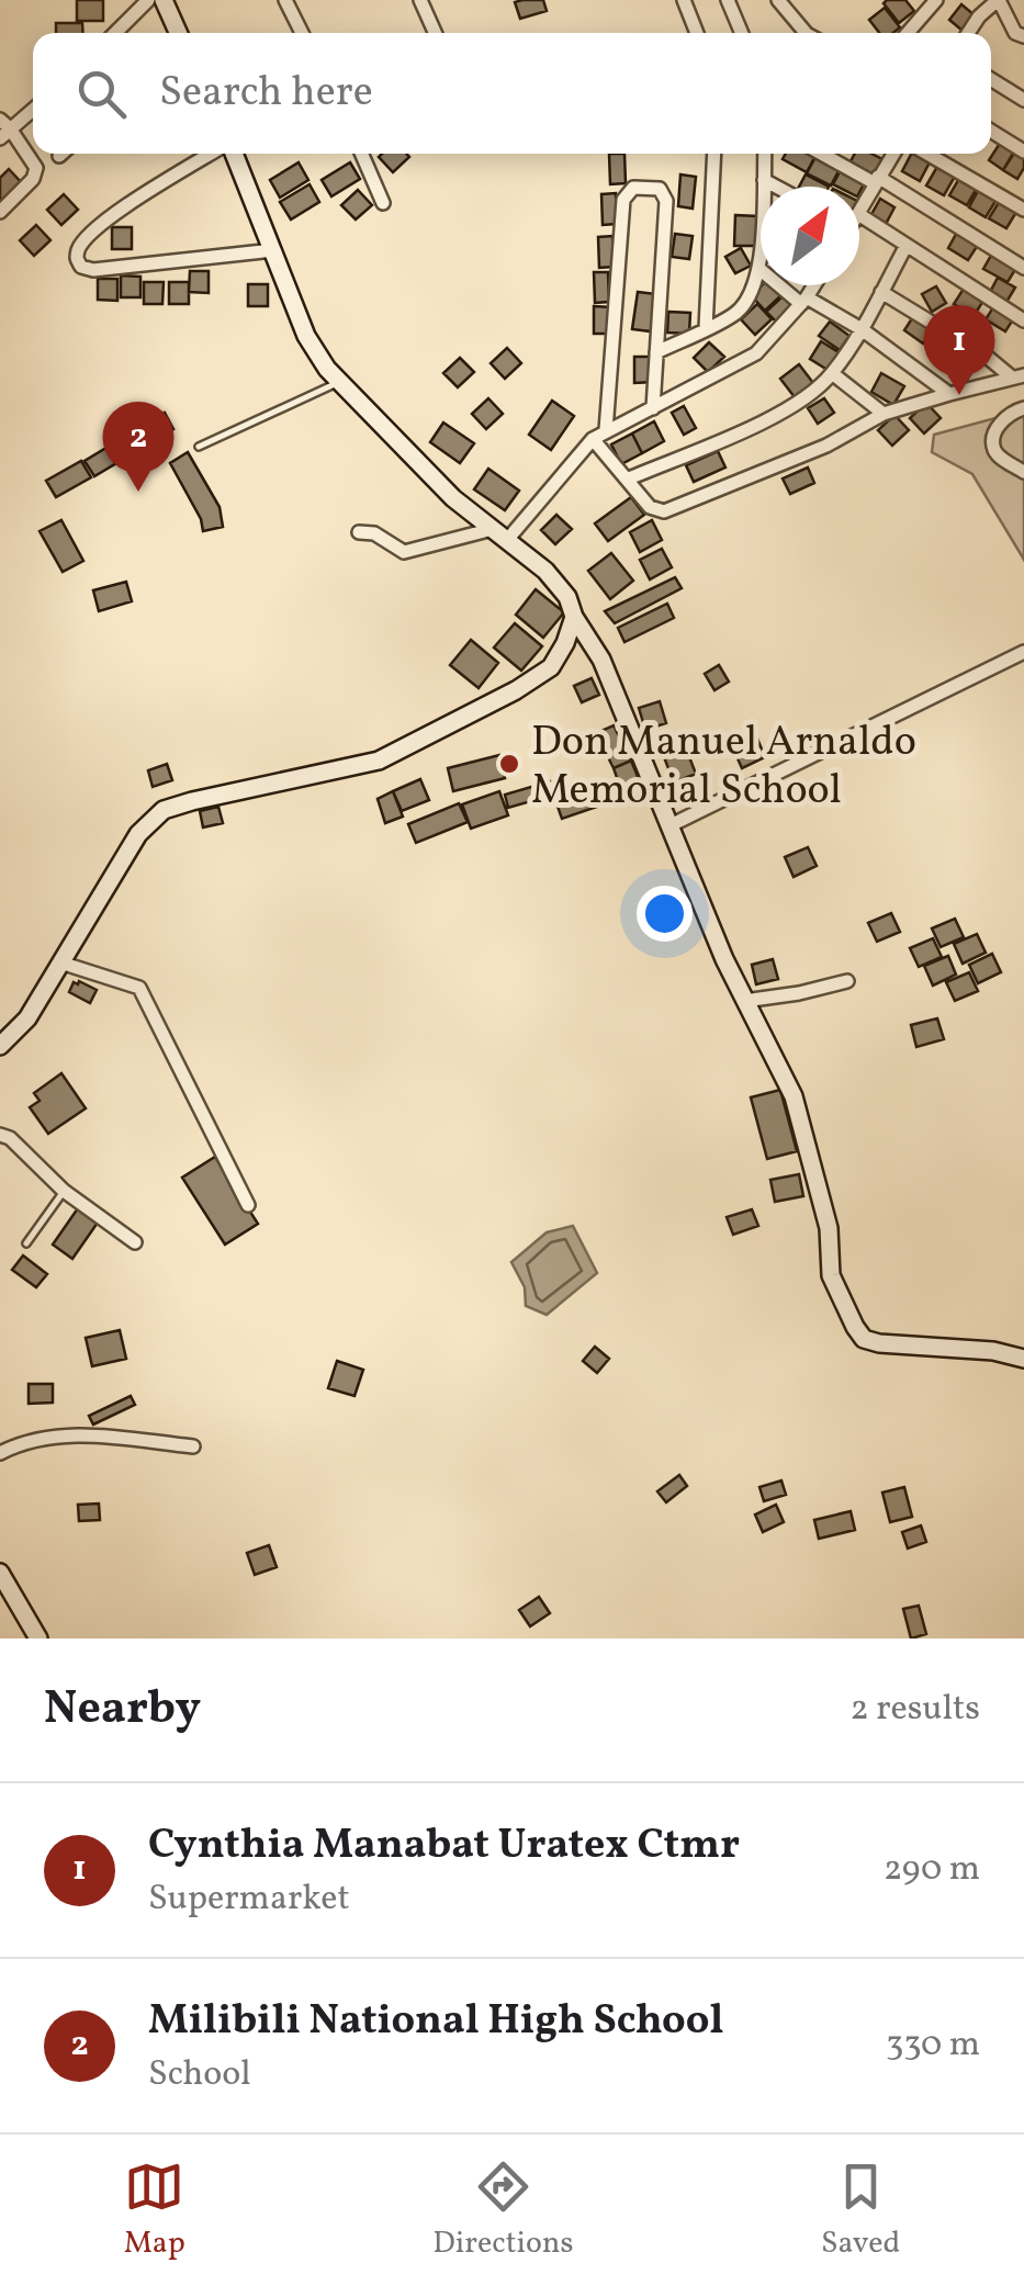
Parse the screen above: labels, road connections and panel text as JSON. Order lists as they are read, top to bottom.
{
  "places": ["Don Manuel Arnaldo Memorial School"],
  "north": "top right",
  "page": {
    "search": "Search here",
    "pins": ["1", "2"],
    "heading": ["Nearby", "2 results"],
    "list": [
      {
        "mark": "1",
        "name": "Cynthia Manabat Uratex Ctmr",
        "note": "Supermarket",
        "value": "290 m"
      },
      {
        "mark": "2",
        "name": "Milibili National High School",
        "note": "School",
        "value": "330 m"
      }
    ],
    "nav": ["Map", "Directions", "Saved"]
  }
}
